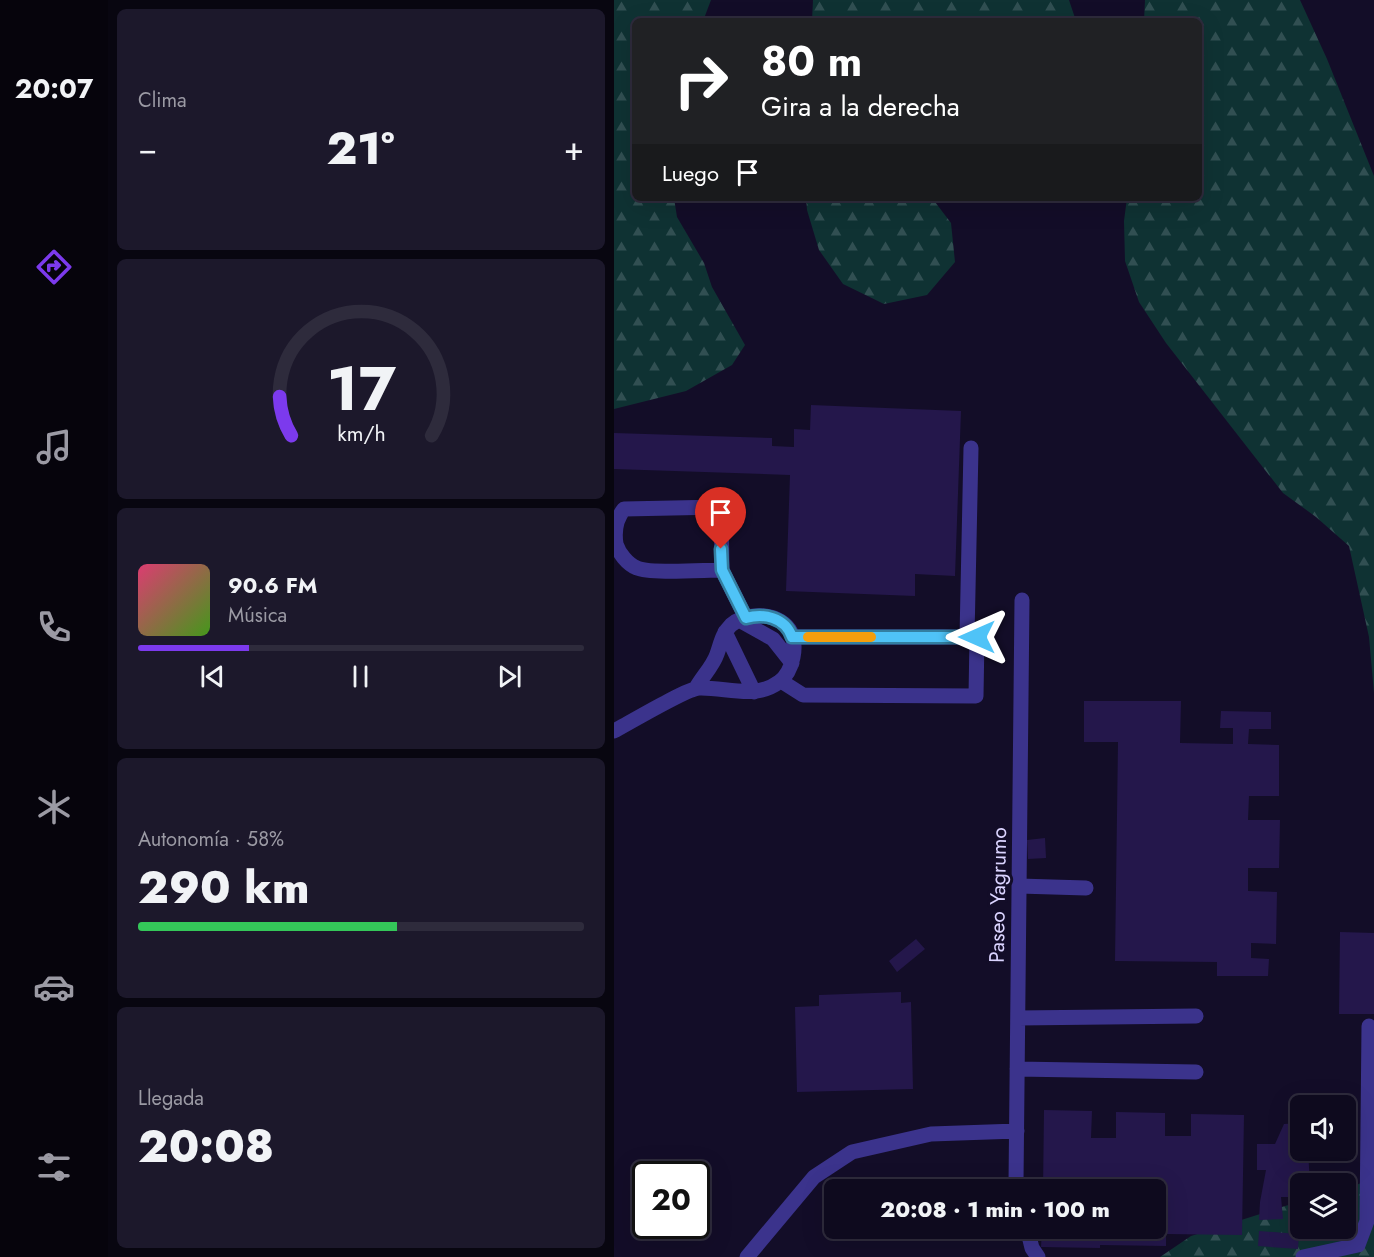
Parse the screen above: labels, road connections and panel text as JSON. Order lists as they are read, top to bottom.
{
  "streets": {
    "street": ["Paseo Yagrumo"]
  },
  "page": {
    "tabs": "20:07",
    "tile": [
      "Clima",
      ["Autonomía · 58%", "290 km"],
      ["Llegada", "20:08"]
    ],
    "turn": ["80 m", "Gira a la derecha"],
    "heat": ["−", "21°", "+"],
    "then": "Luego",
    "song": ["90.6 FM", "Música"],
    "limit": "20",
    "trip": "20:08 · 1 min · 100 m",
    "gauge": ["17", "km/h"]
  }
}
